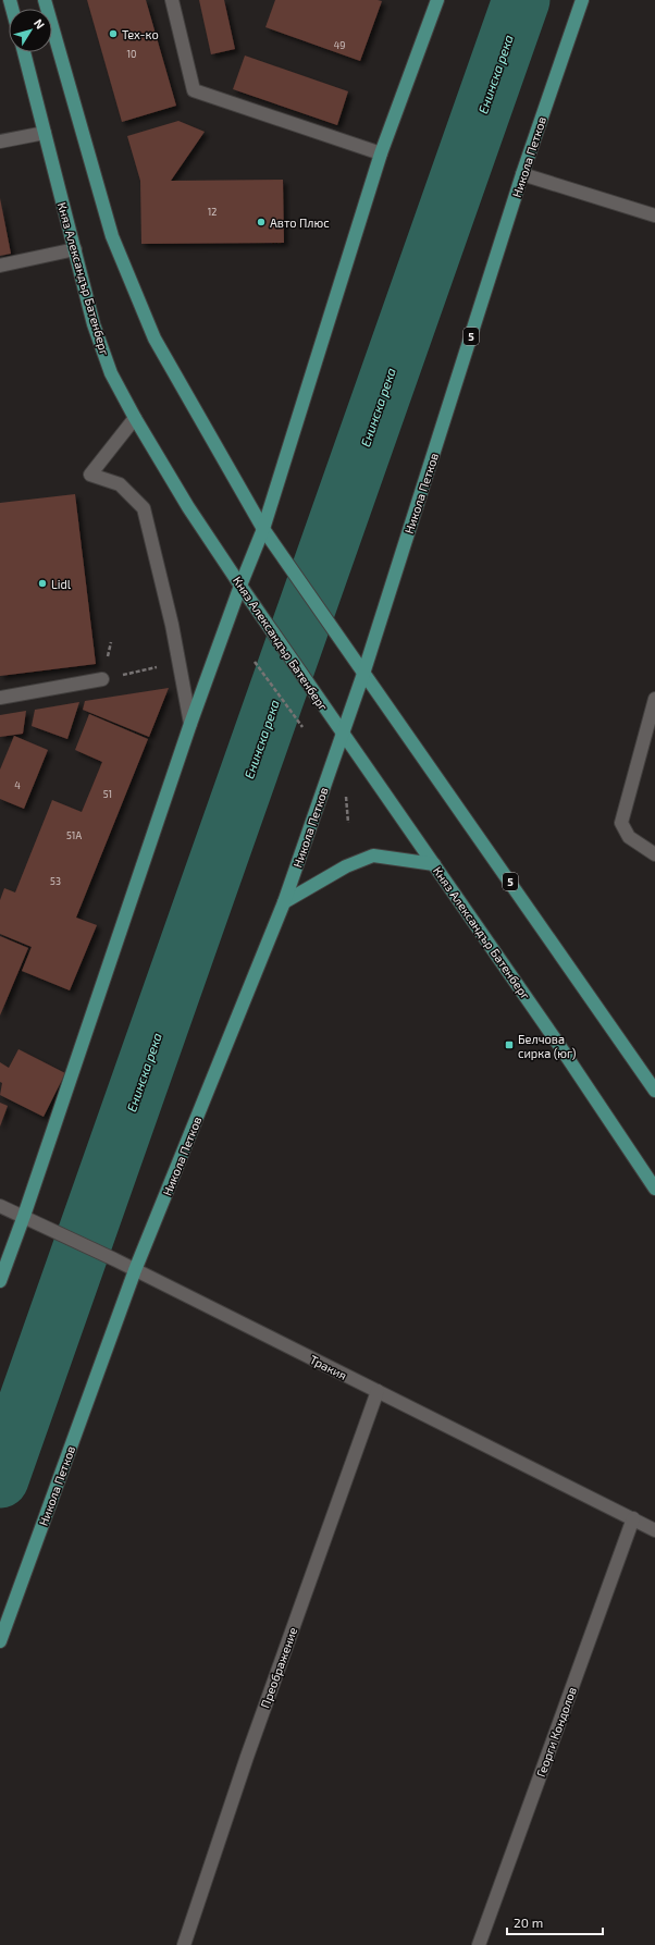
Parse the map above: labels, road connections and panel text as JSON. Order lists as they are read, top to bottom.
{
  "streets": {
    "main road": ["Никола Петков", "Княз Александър Батенберг", "5"],
    "street": ["Тракия", "Преображение", "Георги Кондолов"]
  },
  "crossings": [
    ["Никола Петков", "Княз Александър Батенберг"],
    ["Никола Петков", "5"],
    ["Никола Петков", "Тракия"],
    ["Тракия", "Преображение"],
    ["Тракия", "Георги Кондолов"]
  ],
  "water": ["Енинска река"],
  "places": {
    "other": ["Тех-ко", "Авто Плюс", "Lidl"],
    "transit": ["Белчова сирка (юг)"]
  },
  "house_numbers": [
    "49",
    "10",
    "12",
    "4",
    "51",
    "51A",
    "53"
  ],
  "scale_bar": "20 m",
  "north": "top right"
}
